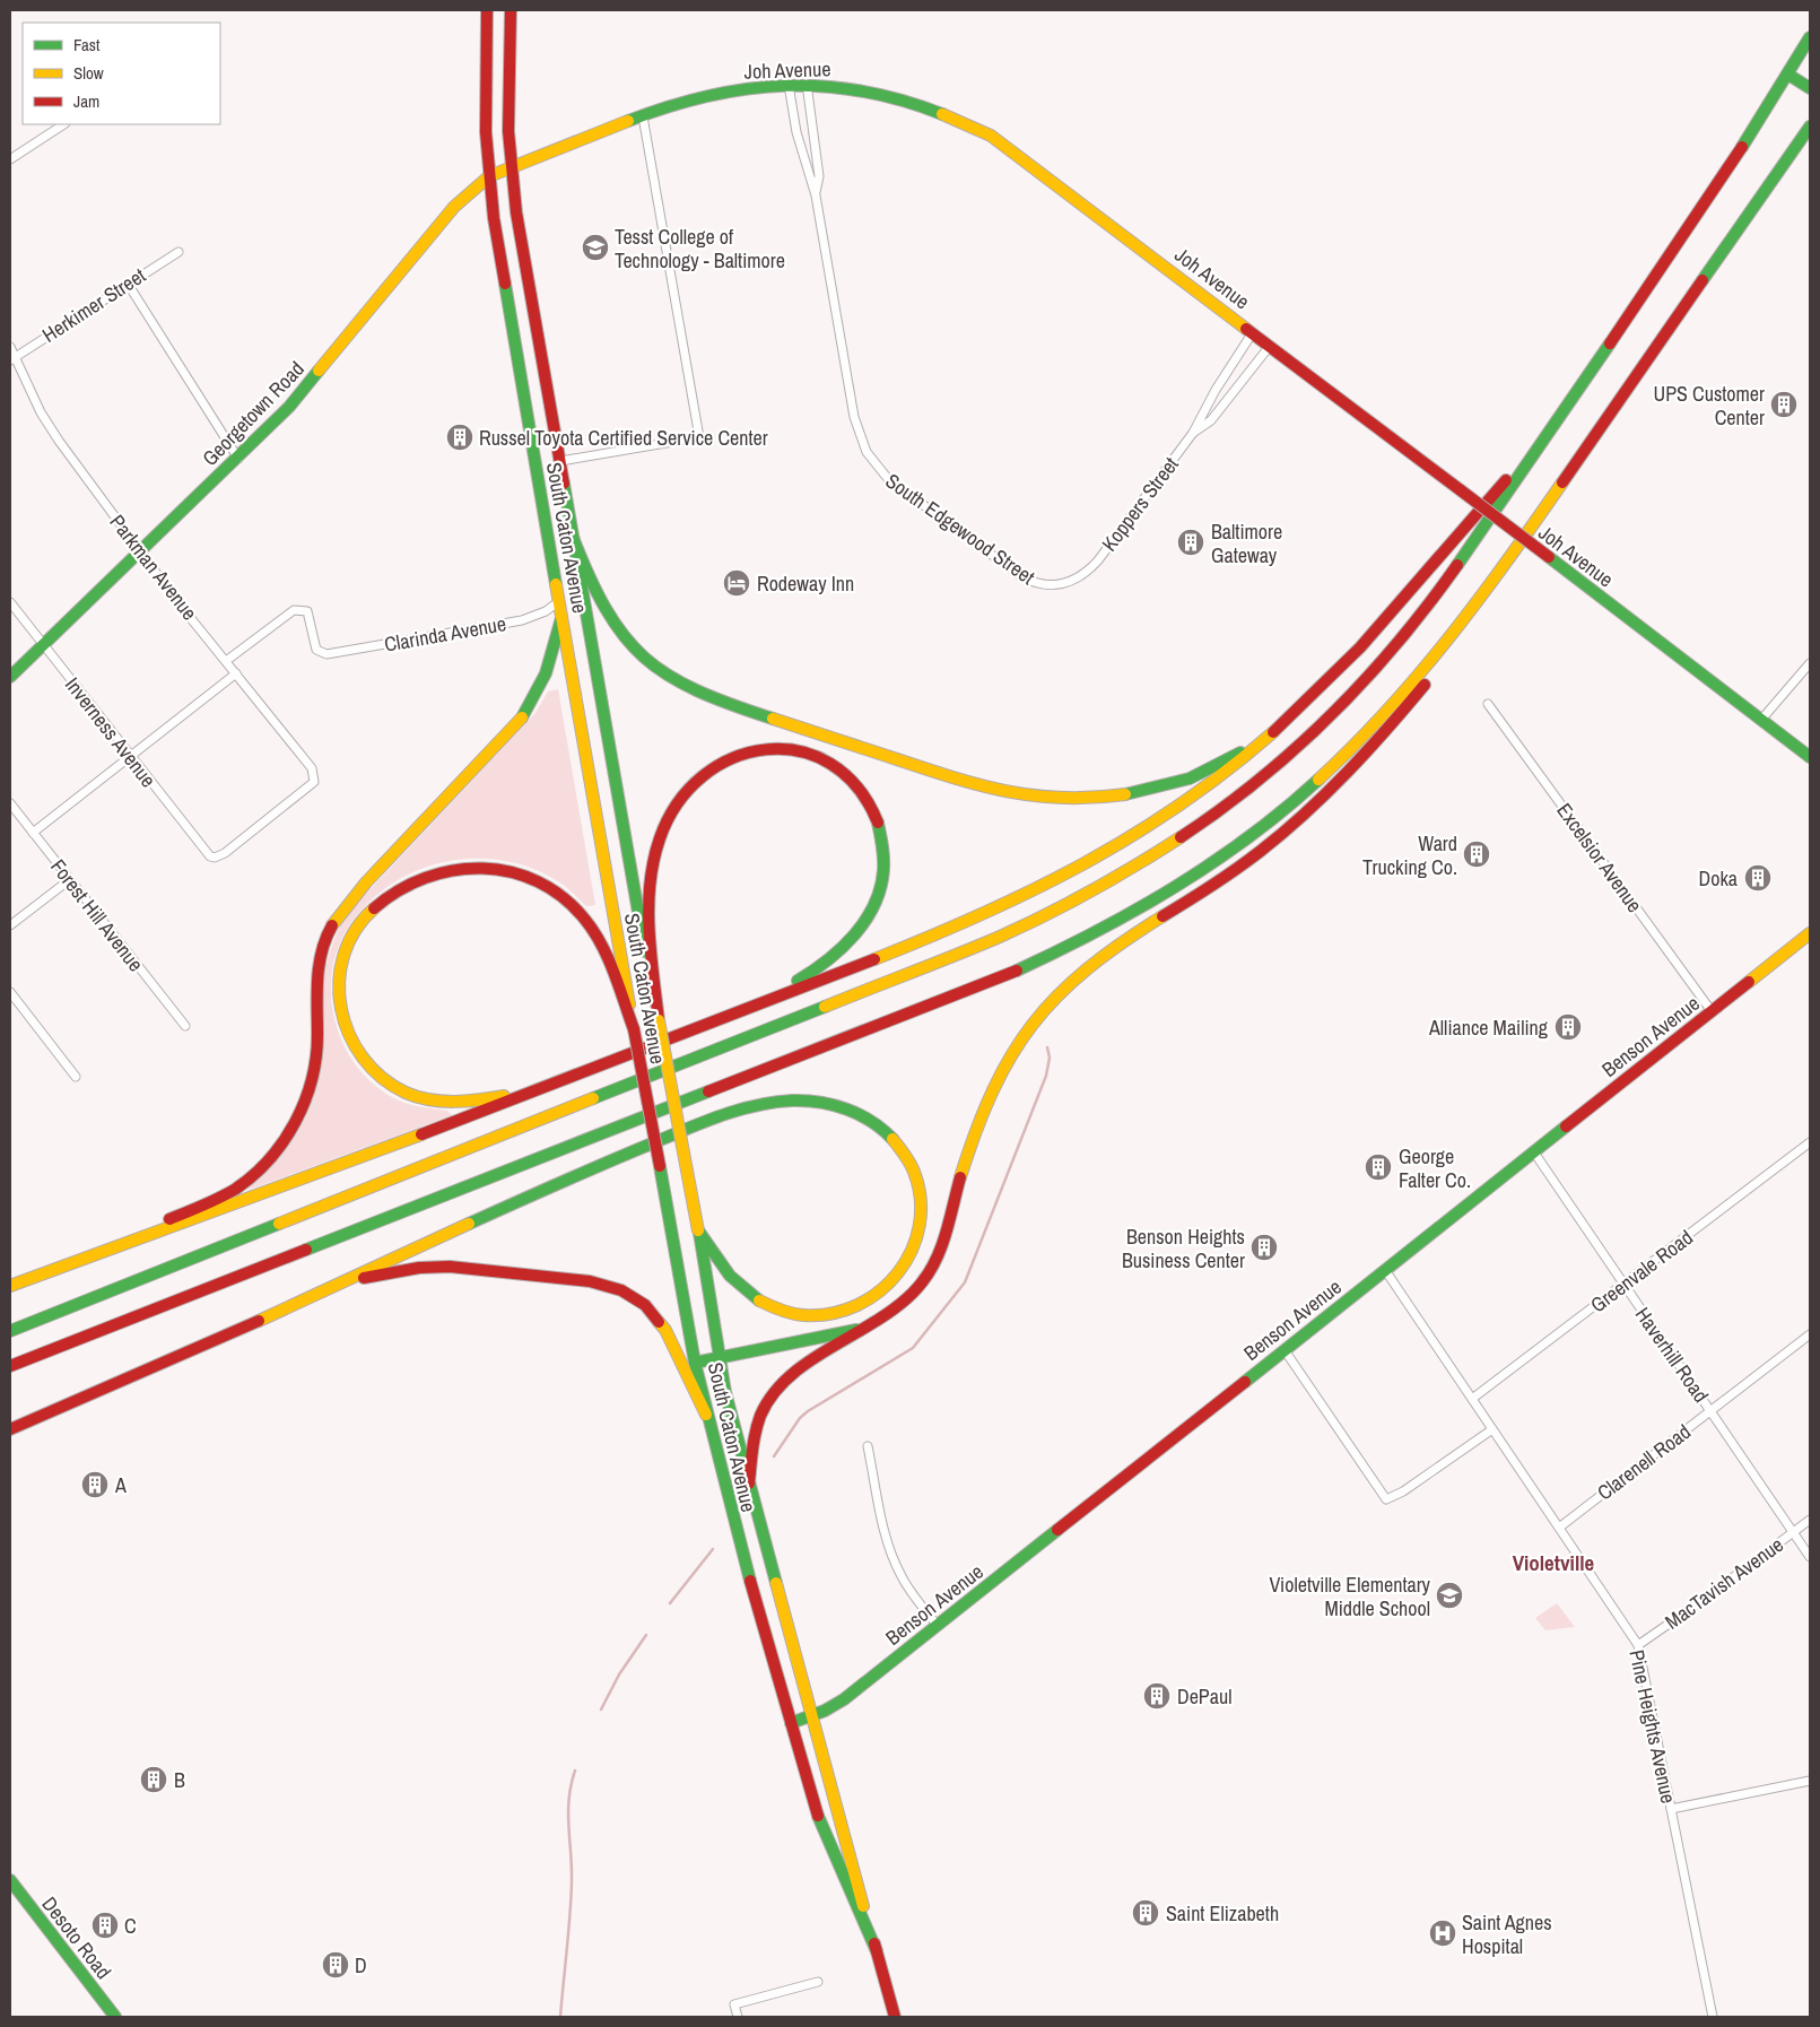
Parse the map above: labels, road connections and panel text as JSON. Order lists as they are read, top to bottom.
{
  "streets": {
    "main road": [
      "Joh Avenue",
      "Georgetown Road",
      "South Caton Avenue",
      "Benson Avenue",
      "Desoto Road"
    ],
    "street": [
      "Herkimer Street",
      "Koppers Street",
      "South Edgewood Street",
      "Parkman Avenue",
      "Clarinda Avenue",
      "Inverness Avenue",
      "Excelsior Avenue",
      "Forest Hill Avenue",
      "Greenvale Road",
      "Haverhill Road",
      "Clarenell Road",
      "MacTavish Avenue",
      "Pine Heights Avenue"
    ]
  },
  "crossings": [
    ["Joh Avenue", "Georgetown Road"],
    ["Joh Avenue", "Koppers Street"],
    ["Joh Avenue", "South Edgewood Street"],
    ["Joh Avenue", "South Caton Avenue"],
    ["Herkimer Street", "Parkman Avenue"],
    ["Georgetown Road", "South Caton Avenue"],
    ["Georgetown Road", "Parkman Avenue"],
    ["Georgetown Road", "Inverness Avenue"],
    ["Koppers Street", "South Edgewood Street"],
    ["South Caton Avenue", "Clarinda Avenue"],
    ["South Caton Avenue", "Benson Avenue"],
    ["Parkman Avenue", "Clarinda Avenue"],
    ["Parkman Avenue", "Inverness Avenue"],
    ["Excelsior Avenue", "Benson Avenue"],
    ["Benson Avenue", "Haverhill Road"],
    ["Benson Avenue", "Pine Heights Avenue"],
    ["Greenvale Road", "Haverhill Road"],
    ["Greenvale Road", "Pine Heights Avenue"],
    ["Haverhill Road", "Clarenell Road"],
    ["Haverhill Road", "MacTavish Avenue"],
    ["Clarenell Road", "Pine Heights Avenue"],
    ["MacTavish Avenue", "Pine Heights Avenue"]
  ],
  "districts": ["Violetville"],
  "places": {
    "school or university": ["Tesst College of Technology - Baltimore", "Violetville Elementary Middle School"],
    "building": [
      "UPS Customer Center",
      "Russel Toyota Certified Service Center",
      "Baltimore Gateway",
      "Ward Trucking Co.",
      "Doka",
      "Alliance Mailing",
      "George Falter Co.",
      "Benson Heights Business Center",
      "A",
      "DePaul",
      "B",
      "Saint Elizabeth",
      "C",
      "D"
    ],
    "hotel": ["Rodeway Inn"],
    "hospital": ["Saint Agnes Hospital"]
  },
  "legend": ["Fast", "Slow", "Jam"]
}
